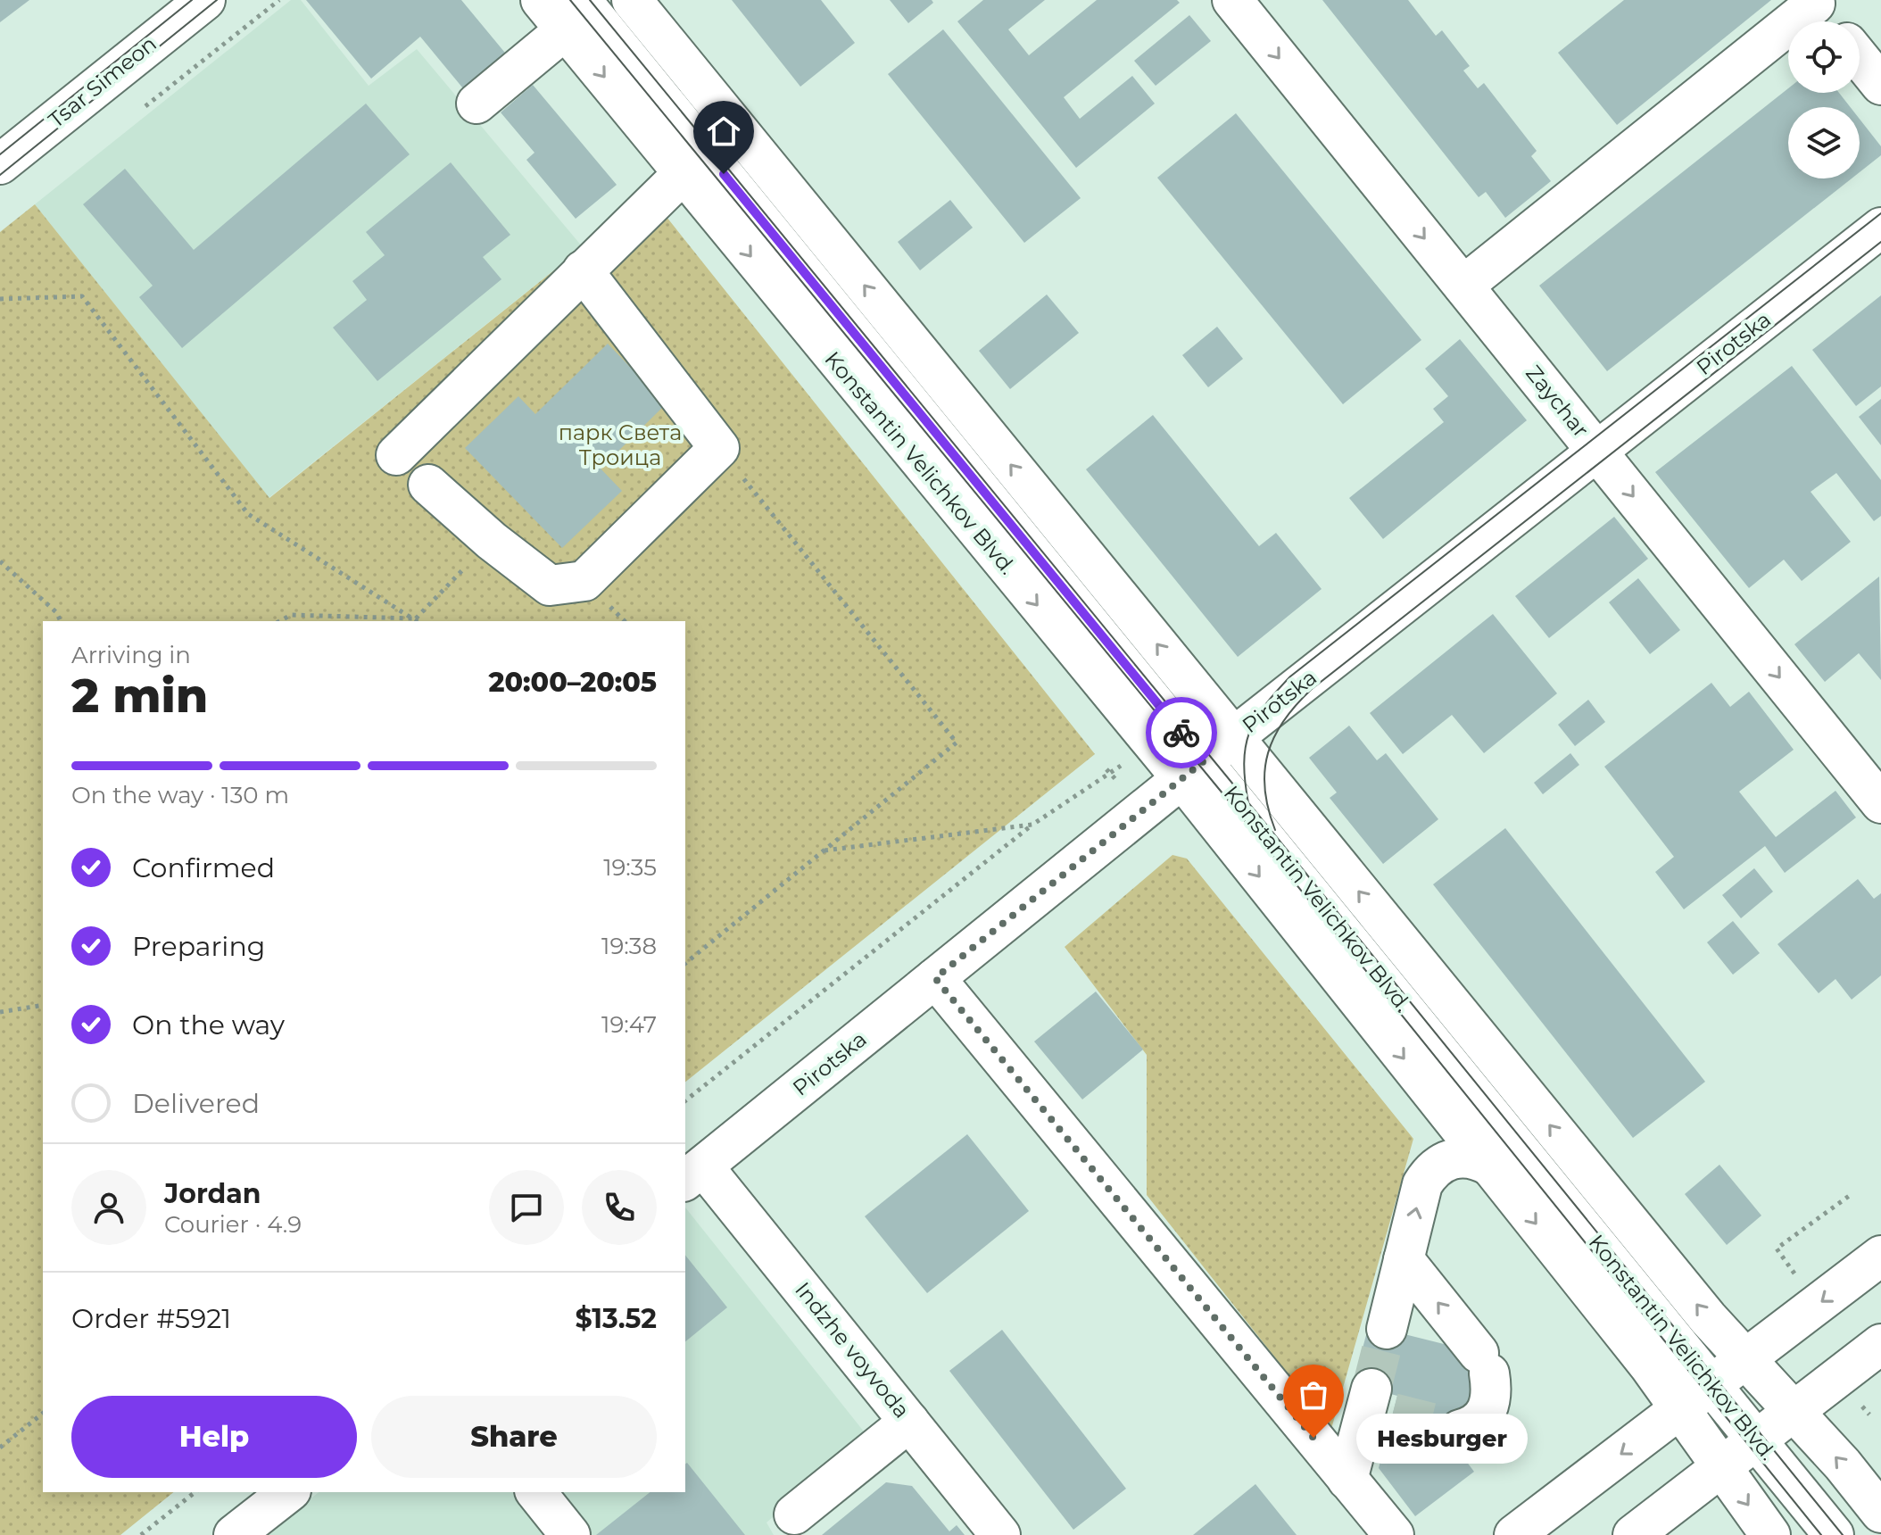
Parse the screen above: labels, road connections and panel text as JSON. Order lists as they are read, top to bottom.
{
  "streets": {
    "main road": [
      "Tsar Simeon",
      "Pirotska",
      "Zaychar",
      "Konstantin Velichkov Blvd.",
      "Indzhe voyvoda"
    ]
  },
  "crossings": [
    ["Pirotska", "Zaychar"],
    ["Pirotska", "Konstantin Velichkov Blvd."],
    ["Pirotska", "Indzhe voyvoda"]
  ],
  "one_way": ["Zaychar"],
  "parks": ["парк Света Троица"],
  "places": ["Hesburger"],
  "page": {
    "heading": ["2 min", "Arriving in", "20:00–20:05"],
    "panel": [
      "Jordan",
      "Courier · 4.9",
      "Order #5921",
      "$13.52"
    ],
    "bar": "On the way · 130 m",
    "list": [
      ["Confirmed", "19:35"],
      ["Preparing", "19:38"],
      ["On the way", "19:47"],
      "Delivered"
    ],
    "buttons": ["Help", "Share"],
    "bubble": "Hesburger"
  }
}
